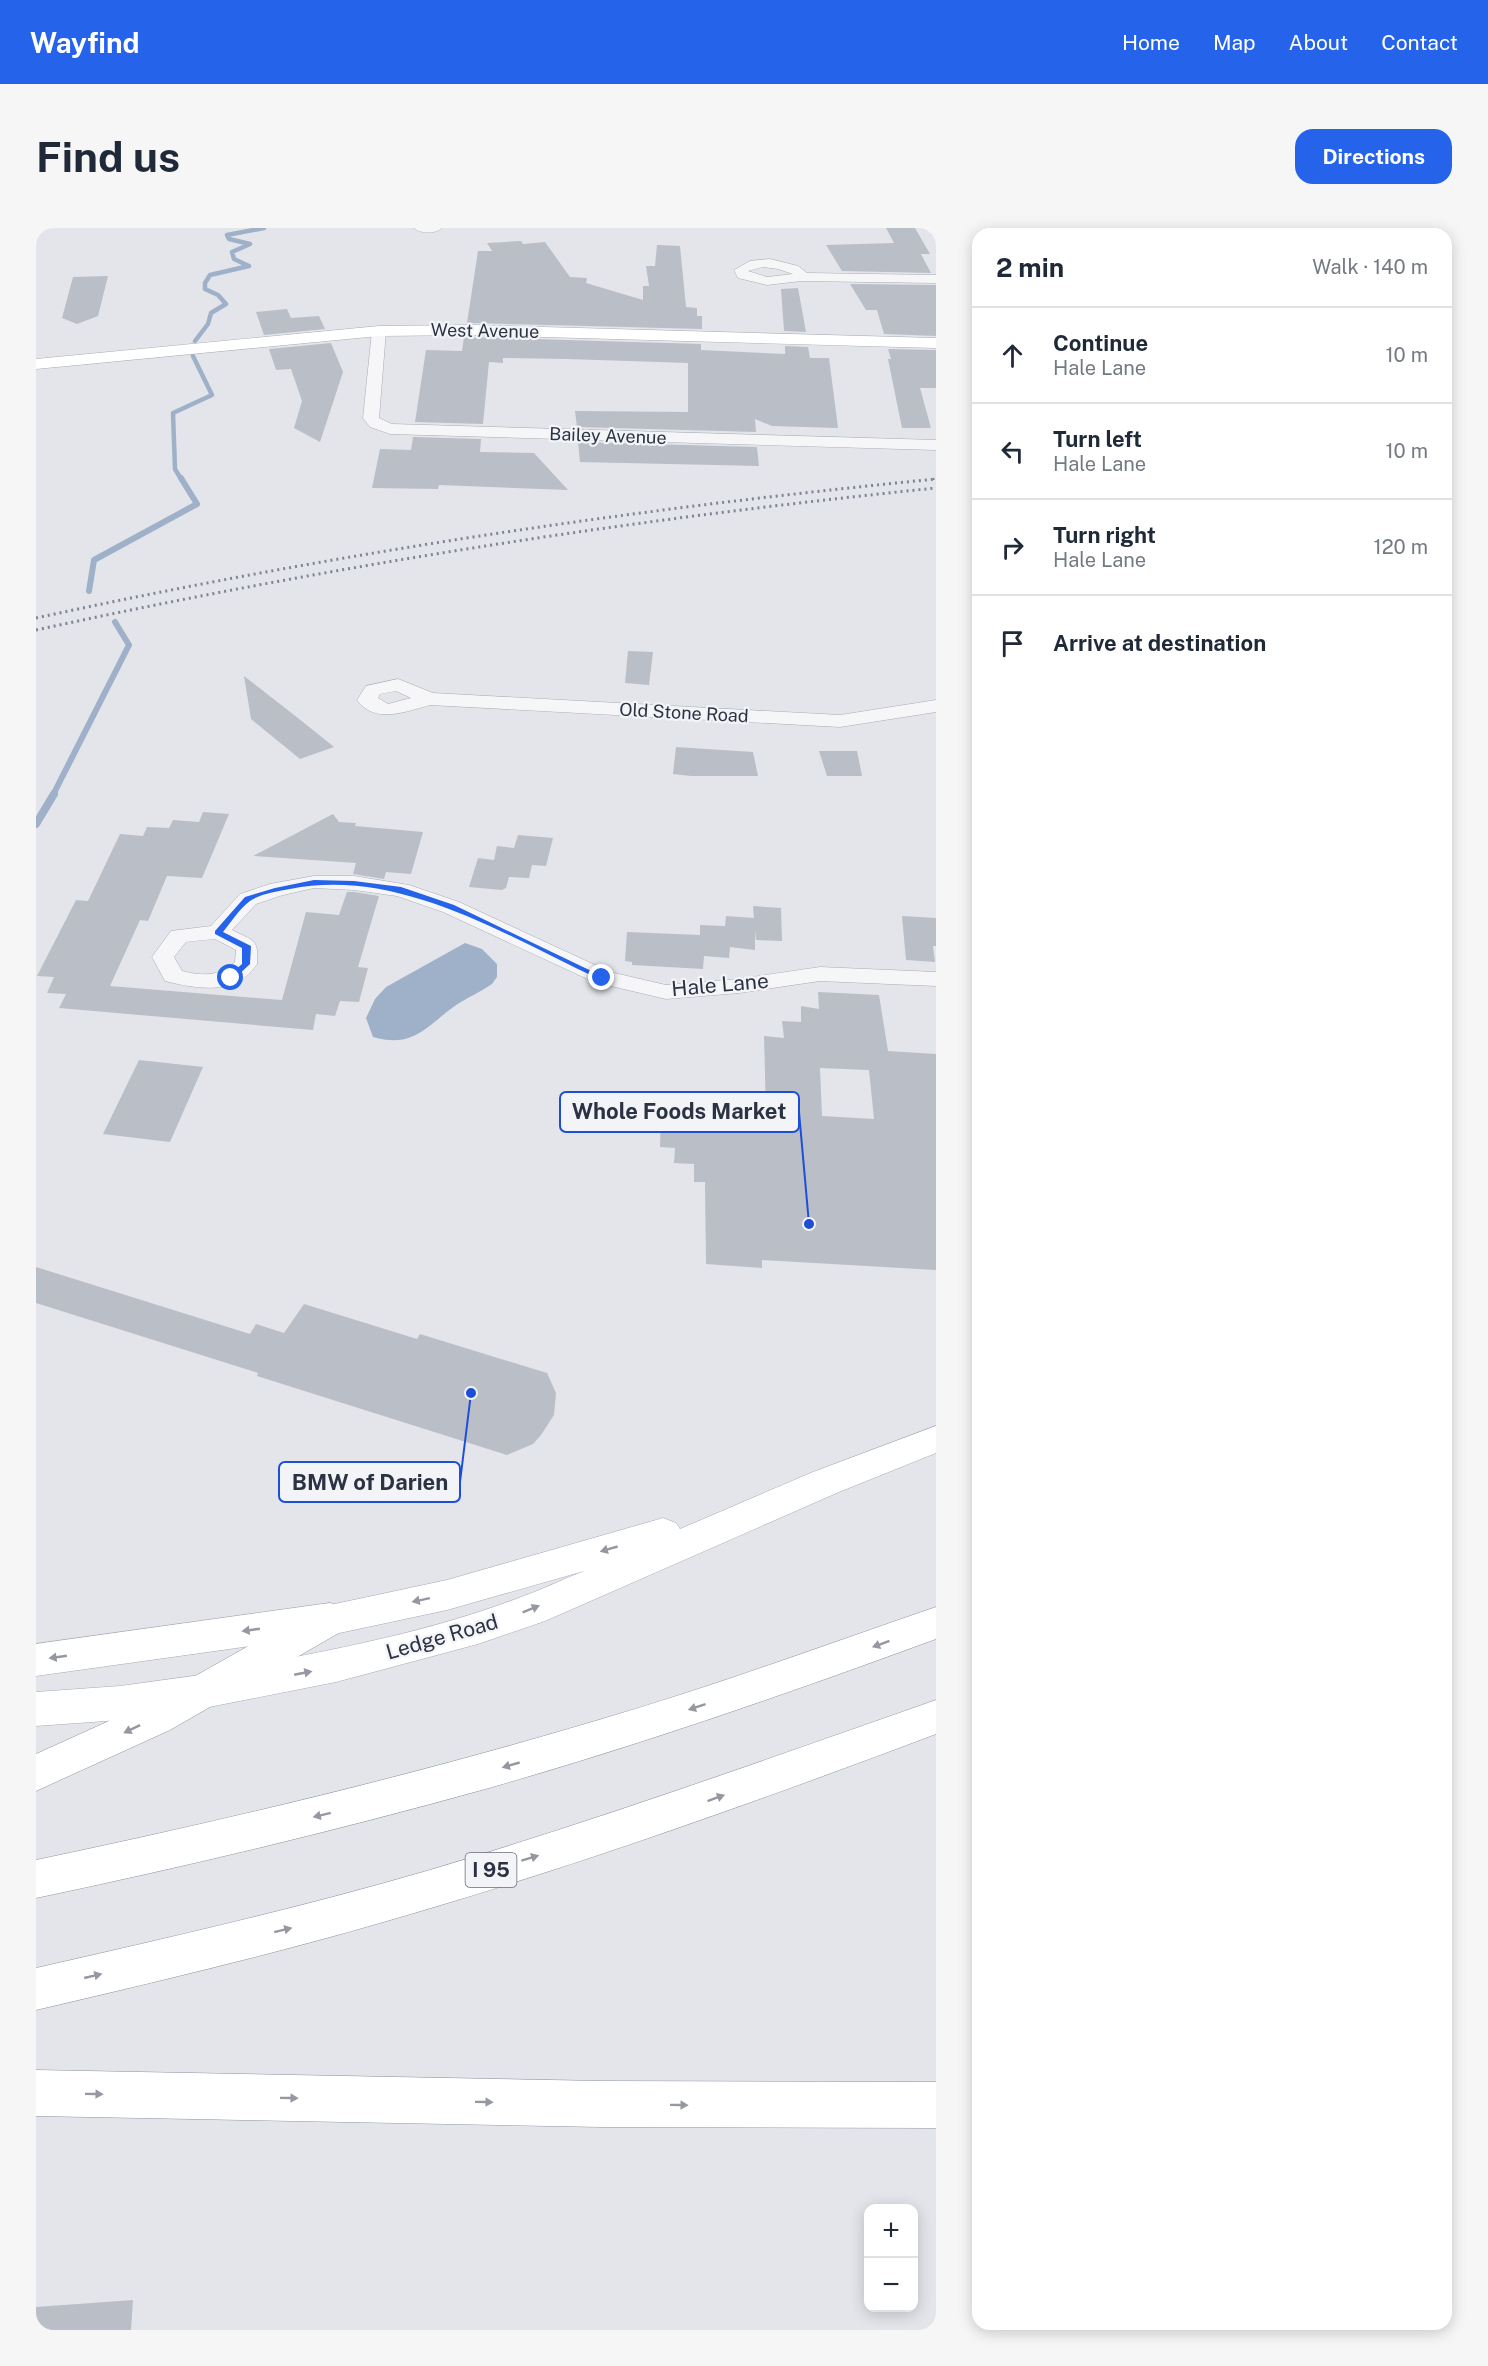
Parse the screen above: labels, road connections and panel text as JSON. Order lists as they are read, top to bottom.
{
  "streets": {
    "main road": ["West Avenue", "Ledge Road", "I 95"],
    "street": ["Bailey Avenue", "Old Stone Road", "Hale Lane"]
  },
  "crossings": [
    ["West Avenue", "Bailey Avenue"]
  ],
  "places": ["Whole Foods Market", "BMW of Darien"],
  "page": {
    "header": "Wayfind",
    "nav": [
      "Home",
      "Map",
      "About",
      "Contact"
    ],
    "buttons": "Directions",
    "title": "Find us",
    "heading": ["2 min", "Walk · 140 m"],
    "list": [
      ["Continue", "Hale Lane", "10 m"],
      ["Turn left", "Hale Lane", "10 m"],
      ["Turn right", "Hale Lane", "120 m"],
      "Arrive at destination"
    ],
    "map_buttons": ["+", "−"]
  }
}
